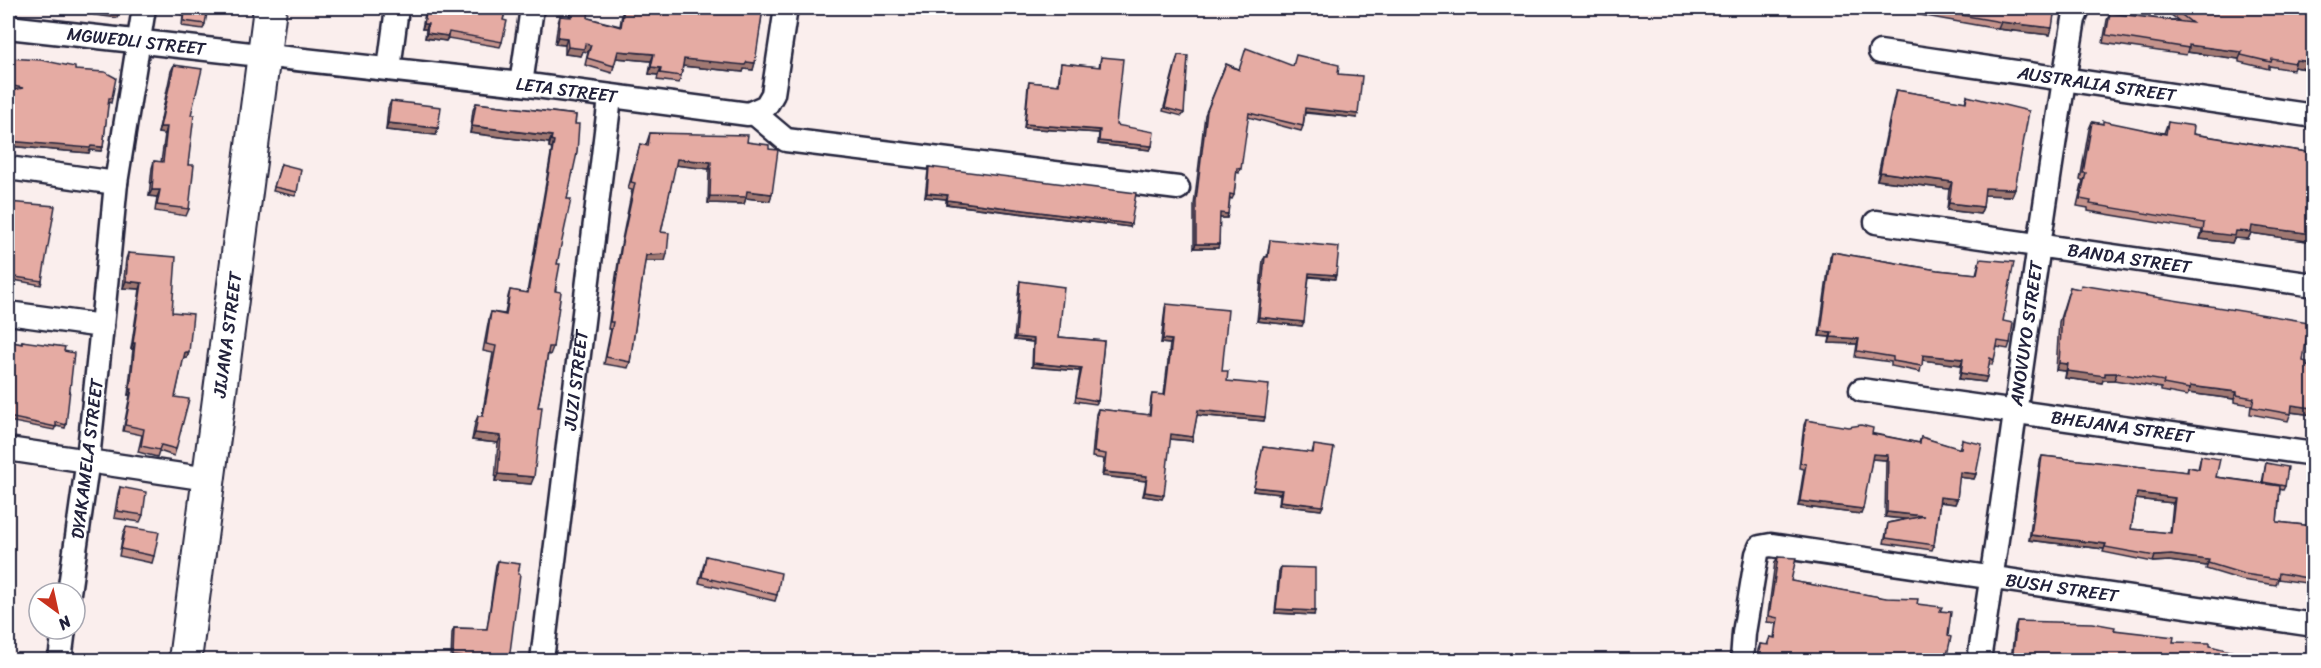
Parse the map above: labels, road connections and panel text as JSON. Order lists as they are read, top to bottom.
{
  "streets": {
    "street": [
      "MGWEDLI STREET",
      "AUSTRALIA STREET",
      "LETA STREET",
      "BANDA STREET",
      "ANOVUYO STREET",
      "JIJANA STREET",
      "JUZI STREET",
      "BHEJANA STREET",
      "DYAKAMELA STREET",
      "BUSH STREET"
    ]
  },
  "crossings": [
    ["MGWEDLI STREET", "LETA STREET"],
    ["MGWEDLI STREET", "JIJANA STREET"],
    ["MGWEDLI STREET", "DYAKAMELA STREET"],
    ["AUSTRALIA STREET", "ANOVUYO STREET"],
    ["LETA STREET", "JIJANA STREET"],
    ["LETA STREET", "JUZI STREET"],
    ["BANDA STREET", "ANOVUYO STREET"],
    ["ANOVUYO STREET", "BHEJANA STREET"],
    ["ANOVUYO STREET", "BUSH STREET"]
  ],
  "north": "bottom right"
}
